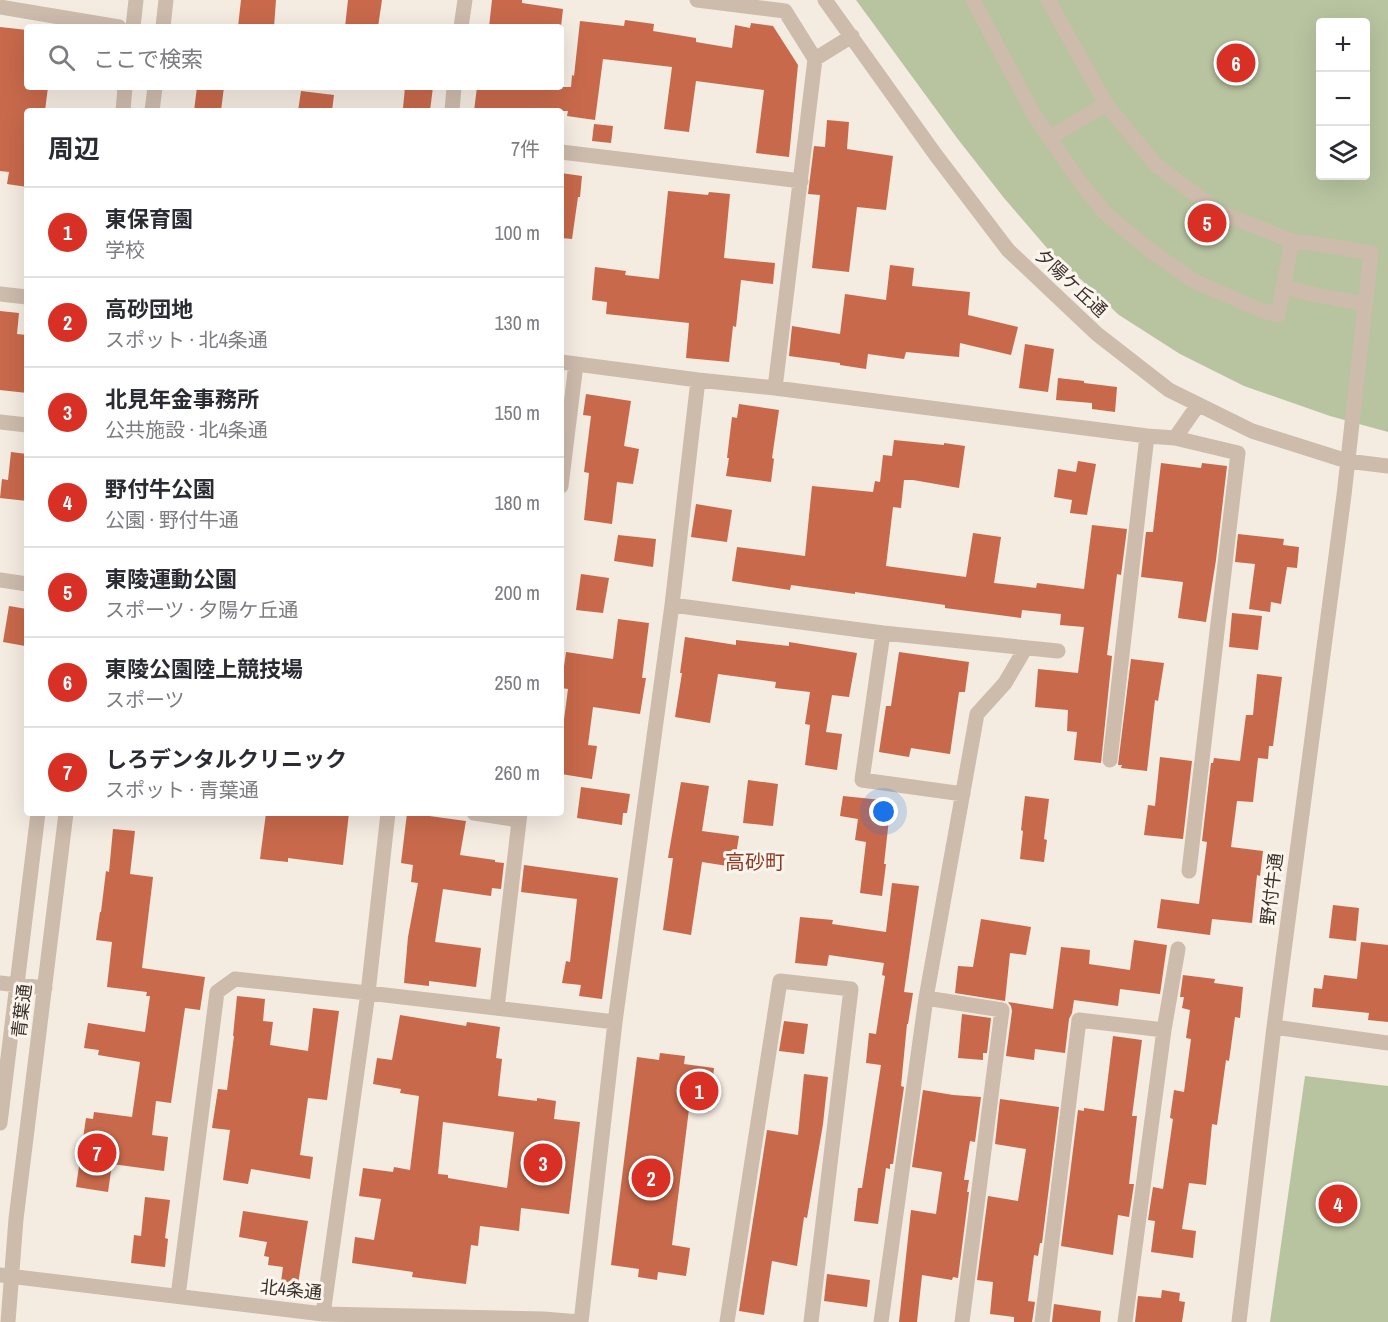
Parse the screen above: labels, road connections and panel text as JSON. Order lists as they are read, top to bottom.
{
  "streets": {
    "street": [
      "夕陽ケ丘通",
      "野付牛通",
      "青葉通",
      "北4条通"
    ]
  },
  "crossings": [
    ["夕陽ケ丘通", "野付牛通"],
    ["青葉通", "北4条通"]
  ],
  "districts": ["高砂町"],
  "page": {
    "map_buttons": ["+", "−"],
    "search": "ここで検索",
    "pins": [
      "6",
      "5",
      "1",
      "7",
      "3",
      "2",
      "4"
    ],
    "heading": ["周辺", "7件"],
    "list": [
      {
        "mark": "1",
        "name": "東保育園",
        "note": "学校",
        "value": "100 m"
      },
      {
        "mark": "2",
        "name": "高砂団地",
        "note": "スポット · 北4条通",
        "value": "130 m"
      },
      {
        "mark": "3",
        "name": "北見年金事務所",
        "note": "公共施設 · 北4条通",
        "value": "150 m"
      },
      {
        "mark": "4",
        "name": "野付牛公園",
        "note": "公園 · 野付牛通",
        "value": "180 m"
      },
      {
        "mark": "5",
        "name": "東陵運動公園",
        "note": "スポーツ · 夕陽ケ丘通",
        "value": "200 m"
      },
      {
        "mark": "6",
        "name": "東陵公園陸上競技場",
        "note": "スポーツ",
        "value": "250 m"
      },
      {
        "mark": "7",
        "name": "しろデンタルクリニック",
        "note": "スポット · 青葉通",
        "value": "260 m"
      }
    ]
  }
}
